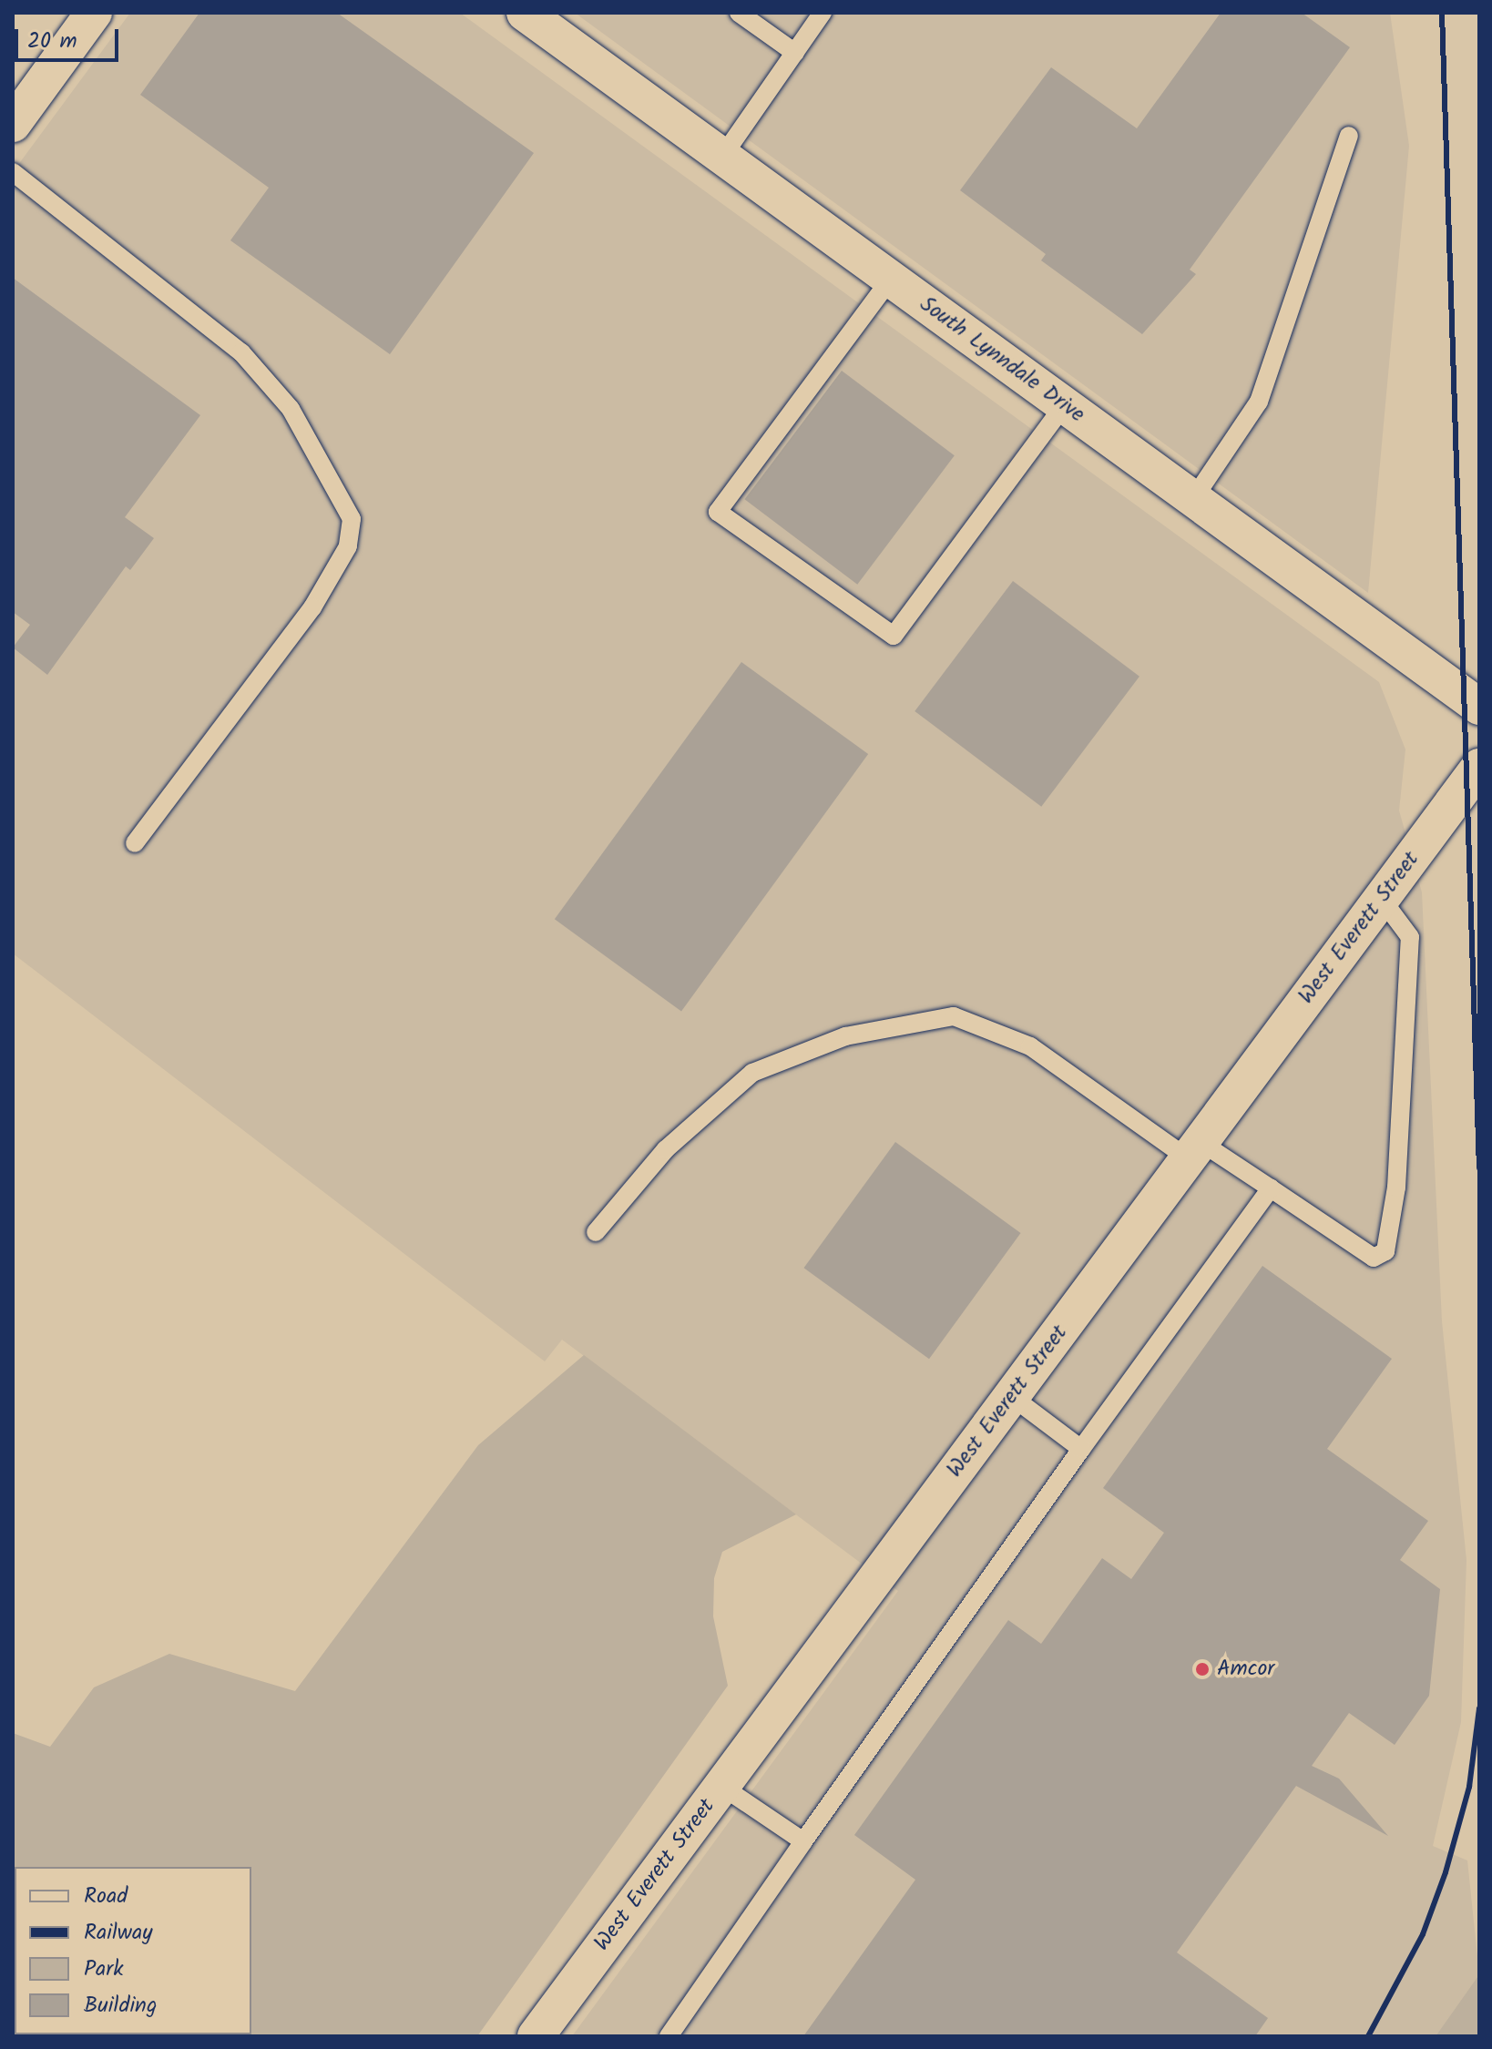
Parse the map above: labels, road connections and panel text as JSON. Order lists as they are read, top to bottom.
{
  "streets": {
    "street": ["South Lynndale Drive", "West Everett Street"]
  },
  "places": ["Amcor"],
  "legend": [
    "Road",
    "Railway",
    "Park",
    "Building"
  ],
  "scale_bar": "20 m"
}
